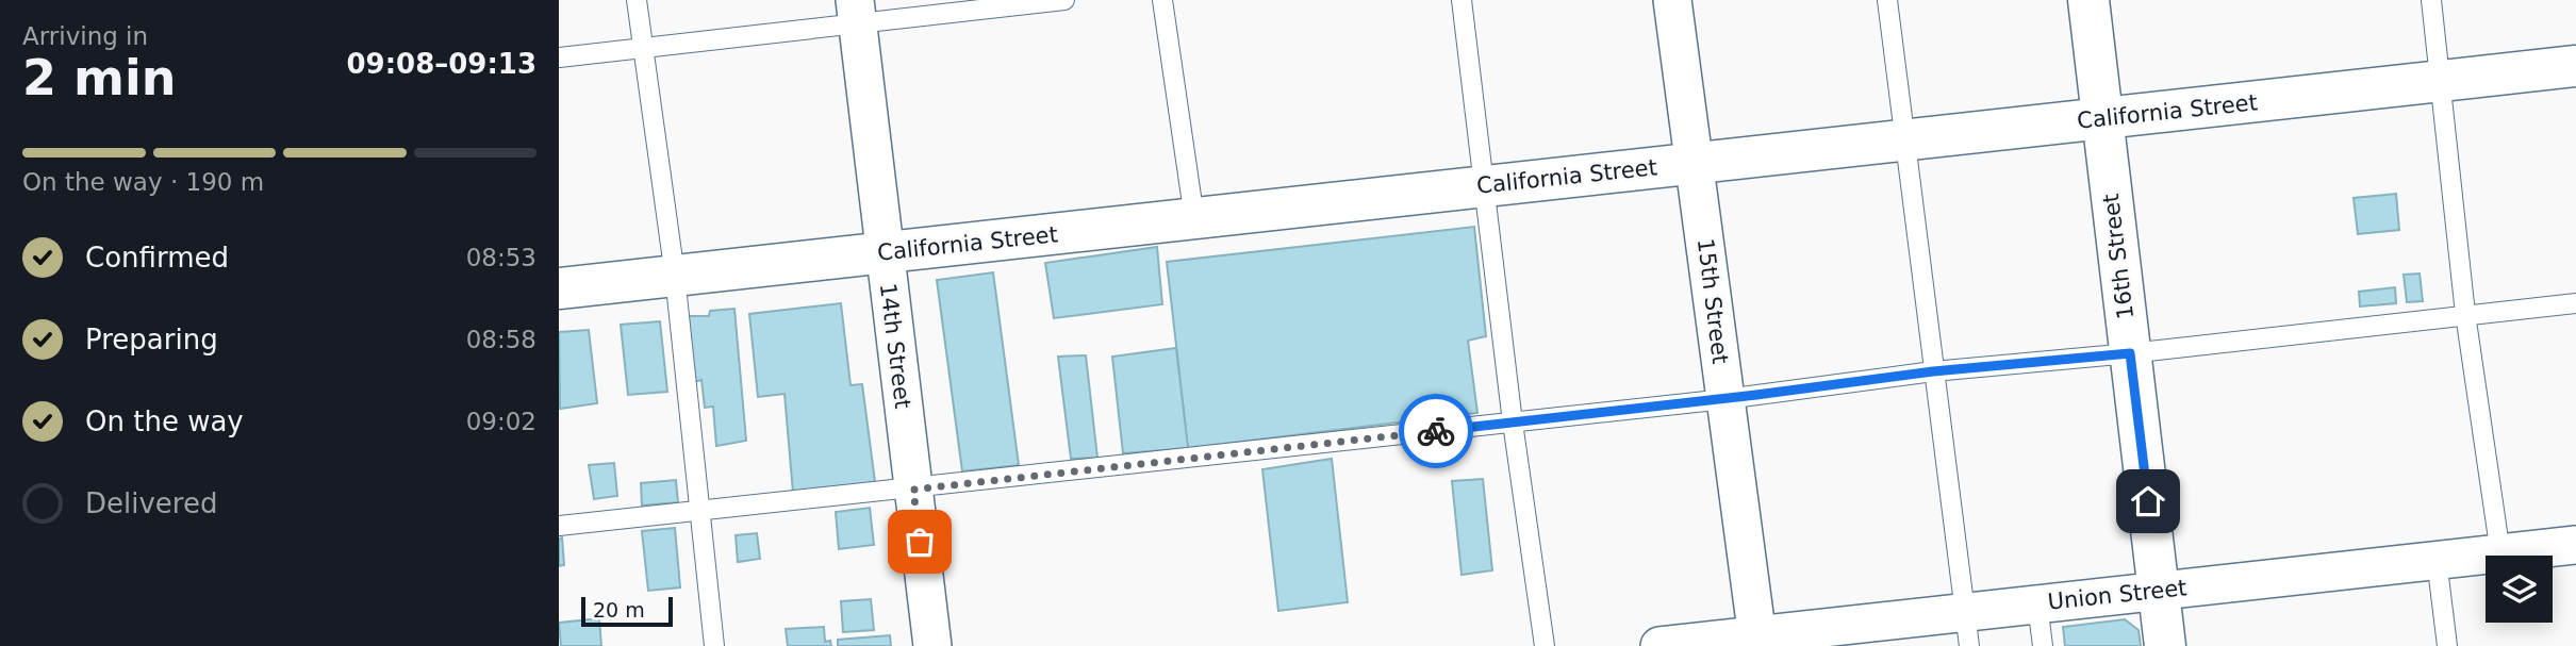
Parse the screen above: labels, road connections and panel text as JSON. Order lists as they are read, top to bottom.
{
  "streets": {
    "street": [
      "California Street",
      "16th Street",
      "15th Street",
      "14th Street",
      "Union Street"
    ]
  },
  "crossings": [
    ["California Street", "16th Street"],
    ["California Street", "15th Street"],
    ["California Street", "14th Street"],
    ["16th Street", "Union Street"],
    ["15th Street", "Union Street"]
  ],
  "scale_bar": "20 m",
  "page": {
    "heading": ["2 min", "Arriving in", "09:08–09:13"],
    "bar": "On the way · 190 m",
    "list": [
      ["Confirmed", "08:53"],
      ["Preparing", "08:58"],
      ["On the way", "09:02"],
      "Delivered"
    ],
    "scale": "20 m"
  }
}
